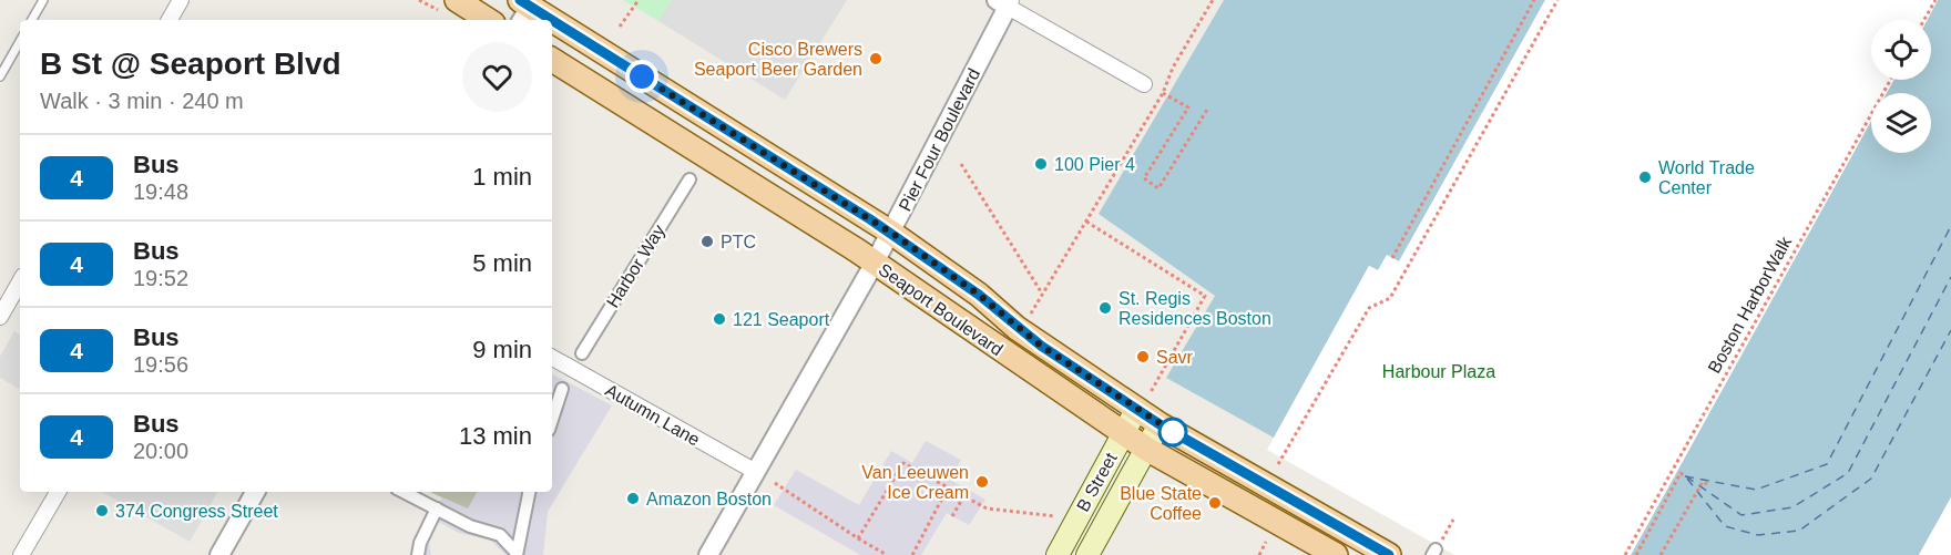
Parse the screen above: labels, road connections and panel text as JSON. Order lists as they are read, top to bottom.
{
  "streets": {
    "main road": ["Seaport Boulevard", "B Street"],
    "street": ["Pier Four Boulevard", "Harbor Way", "Autumn Lane"],
    "path": ["Boston HarborWalk"]
  },
  "crossings": [
    ["Pier Four Boulevard", "Seaport Boulevard"],
    ["Pier Four Boulevard", "Autumn Lane"],
    ["Seaport Boulevard", "B Street"]
  ],
  "parks": ["Harbour Plaza"],
  "places": [
    "Cisco Brewers Seaport Beer Garden",
    "100 Pier 4",
    "World Trade Center",
    "PTC",
    "St. Regis Residences Boston",
    "121 Seaport",
    "Savr",
    "Van Leeuwen Ice Cream",
    "Amazon Boston",
    "Blue State Coffee",
    "374 Congress Street"
  ],
  "lines": ["bus line 4"],
  "page": {
    "heading": ["B St @ Seaport Blvd", "Walk · 3 min · 240 m"],
    "list": [
      {
        "mark": "4",
        "name": "Bus",
        "note": "19:48",
        "value": "1 min"
      },
      {
        "mark": "4",
        "name": "Bus",
        "note": "19:52",
        "value": "5 min"
      },
      {
        "mark": "4",
        "name": "Bus",
        "note": "19:56",
        "value": "9 min"
      },
      {
        "mark": "4",
        "name": "Bus",
        "note": "20:00",
        "value": "13 min"
      }
    ]
  }
}
